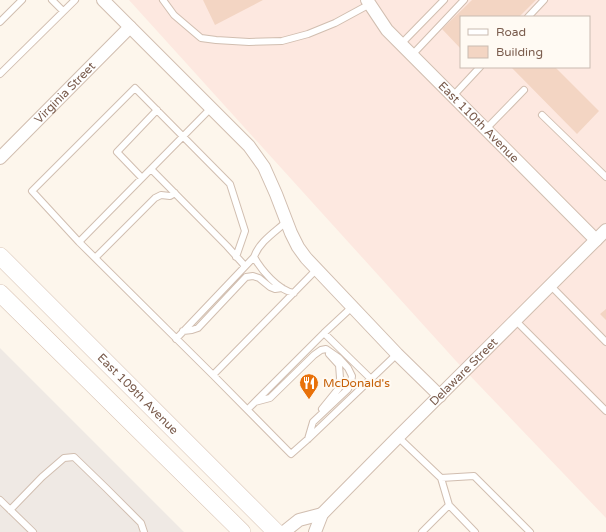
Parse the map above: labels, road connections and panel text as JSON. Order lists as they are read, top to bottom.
{
  "streets": {
    "main road": ["East 109th Avenue"],
    "street": ["Virginia Street", "East 110th Avenue", "Delaware Street"]
  },
  "crossings": [
    ["East 110th Avenue", "Delaware Street"]
  ],
  "places": {
    "restaurant": ["McDonald's"]
  },
  "legend": ["Road", "Building"]
}
